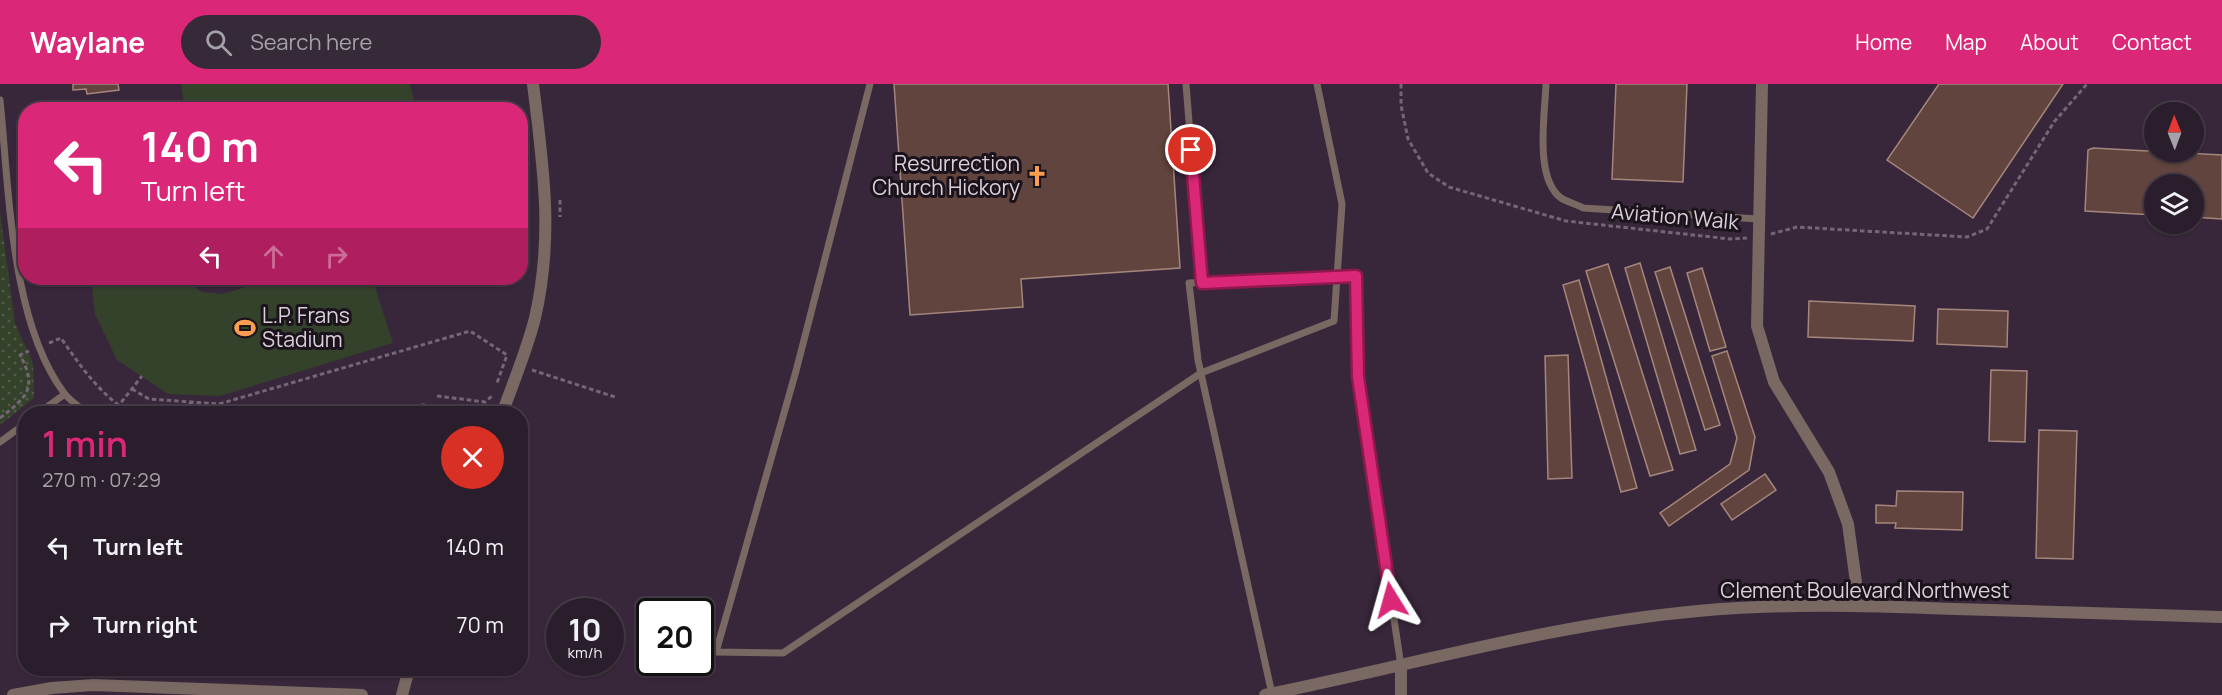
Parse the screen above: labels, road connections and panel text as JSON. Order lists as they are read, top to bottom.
{
  "streets": {
    "street": ["Clement Boulevard Northwest"],
    "path": ["Aviation Walk"]
  },
  "places": {
    "church": ["Resurrection Church Hickory"],
    "sports": ["L.P. Frans Stadium"]
  },
  "north": "top",
  "page": {
    "header": "Waylane",
    "search": "Search here",
    "nav": [
      "Home",
      "Map",
      "About",
      "Contact"
    ],
    "turn": ["140 m", "Turn left"],
    "heading": ["1 min", "270 m · 07:29"],
    "list": [
      {
        "name": "Turn left",
        "value": "140 m"
      },
      {
        "name": "Turn right",
        "value": "70 m"
      }
    ],
    "speed": "10 km/h",
    "limit": "20"
  }
}
